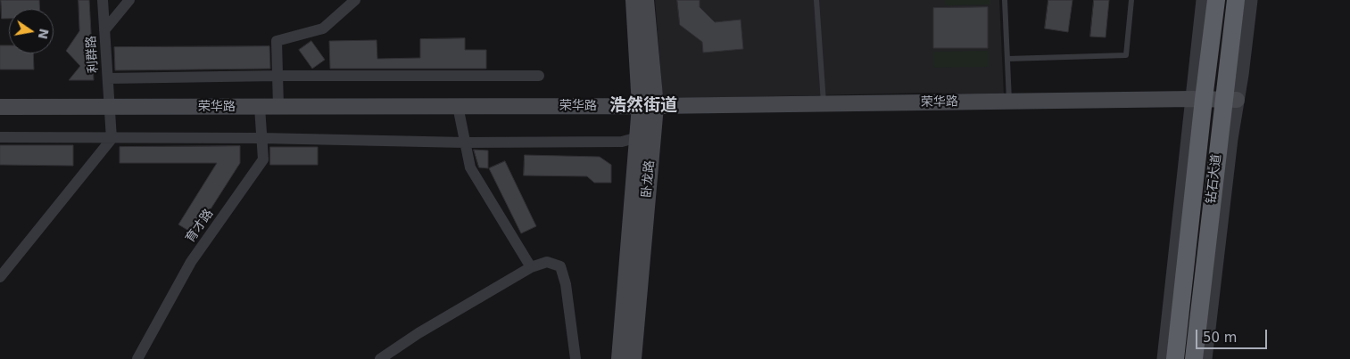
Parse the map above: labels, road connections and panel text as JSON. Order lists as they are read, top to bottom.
{
  "streets": {
    "highway": ["钻石大道"],
    "main road": ["荣华路", "卧龙路"],
    "street": ["利群路", "育才路"]
  },
  "crossings": [
    ["利群路", "荣华路"],
    ["荣华路", "卧龙路"],
    ["荣华路", "钻石大道"],
    ["荣华路", "育才路"]
  ],
  "districts": ["浩然街道"],
  "scale_bar": "50 m",
  "north": "right"
}
